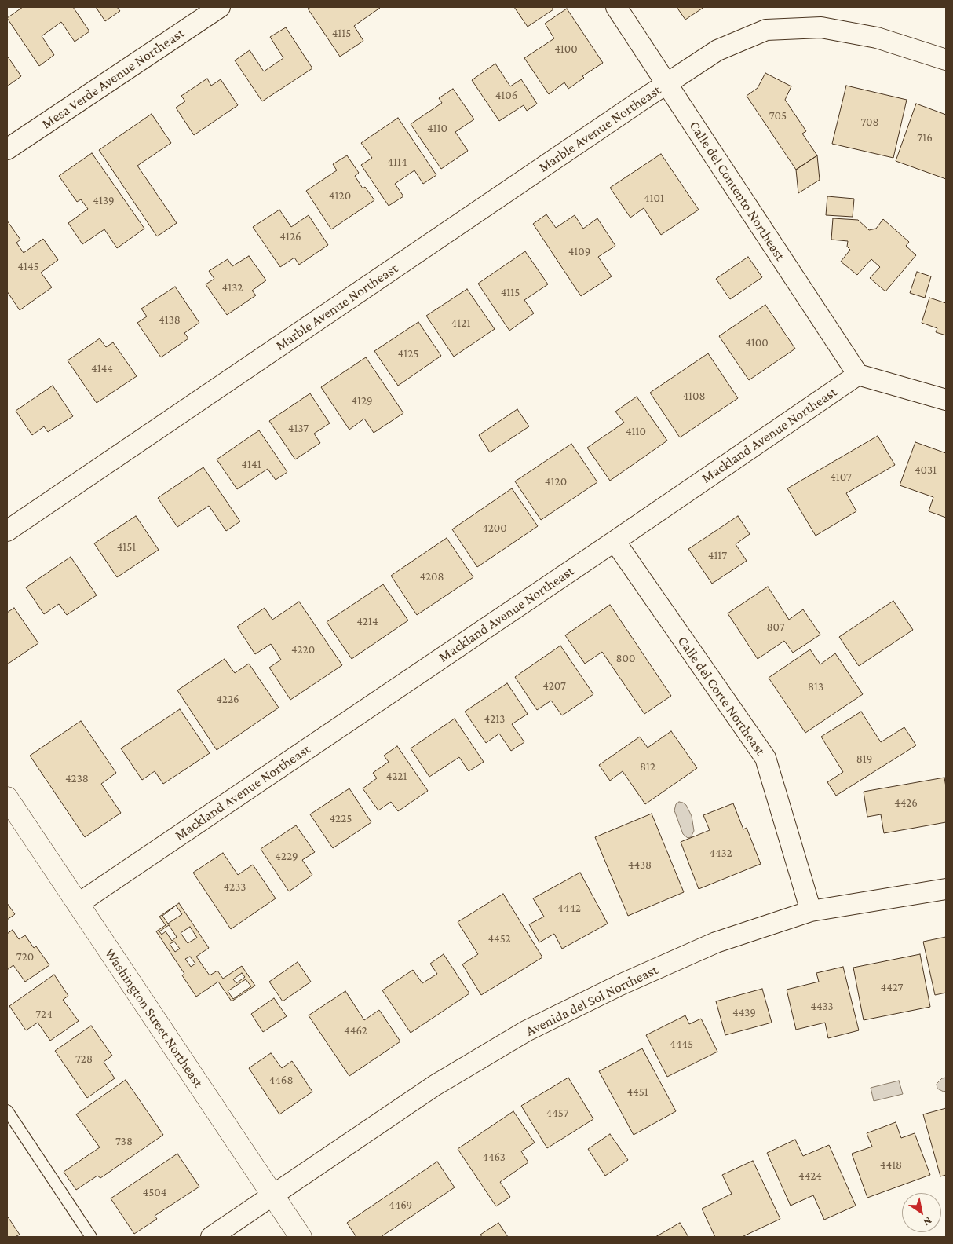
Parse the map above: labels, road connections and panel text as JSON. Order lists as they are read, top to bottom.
{
  "streets": {
    "street": [
      "Mesa Verde Avenue Northeast",
      "Marble Avenue Northeast",
      "Calle del Contento Northeast",
      "Mackland Avenue Northeast",
      "Calle del Corte Northeast",
      "Avenida del Sol Northeast",
      "Washington Street Northeast"
    ]
  },
  "crossings": [
    ["Marble Avenue Northeast", "Calle del Contento Northeast"],
    ["Calle del Contento Northeast", "Mackland Avenue Northeast"],
    ["Mackland Avenue Northeast", "Calle del Corte Northeast"],
    ["Mackland Avenue Northeast", "Washington Street Northeast"],
    ["Calle del Corte Northeast", "Avenida del Sol Northeast"],
    ["Avenida del Sol Northeast", "Washington Street Northeast"]
  ],
  "house_numbers": [
    "4115",
    "4100",
    "4106",
    "705",
    "708",
    "4110",
    "716",
    "4114",
    "4120",
    "4101",
    "4139",
    "4126",
    "4109",
    "4145",
    "4132",
    "4115",
    "4138",
    "4121",
    "4100",
    "4125",
    "4144",
    "4108",
    "4129",
    "4137",
    "4110",
    "4141",
    "4031",
    "4107",
    "4120",
    "4200",
    "4151",
    "4117",
    "4208",
    "4214",
    "807",
    "4220",
    "800",
    "4207",
    "813",
    "4226",
    "4213",
    "819",
    "812",
    "4221",
    "4238",
    "4426",
    "4225",
    "4432",
    "4229",
    "4438",
    "4233",
    "4442",
    "4452",
    "720",
    "4427",
    "4433",
    "4439",
    "724",
    "4462",
    "4445",
    "728",
    "4468",
    "4451",
    "4457",
    "738",
    "4463",
    "4418",
    "4424",
    "4504",
    "4469"
  ],
  "north": "bottom right"
}
